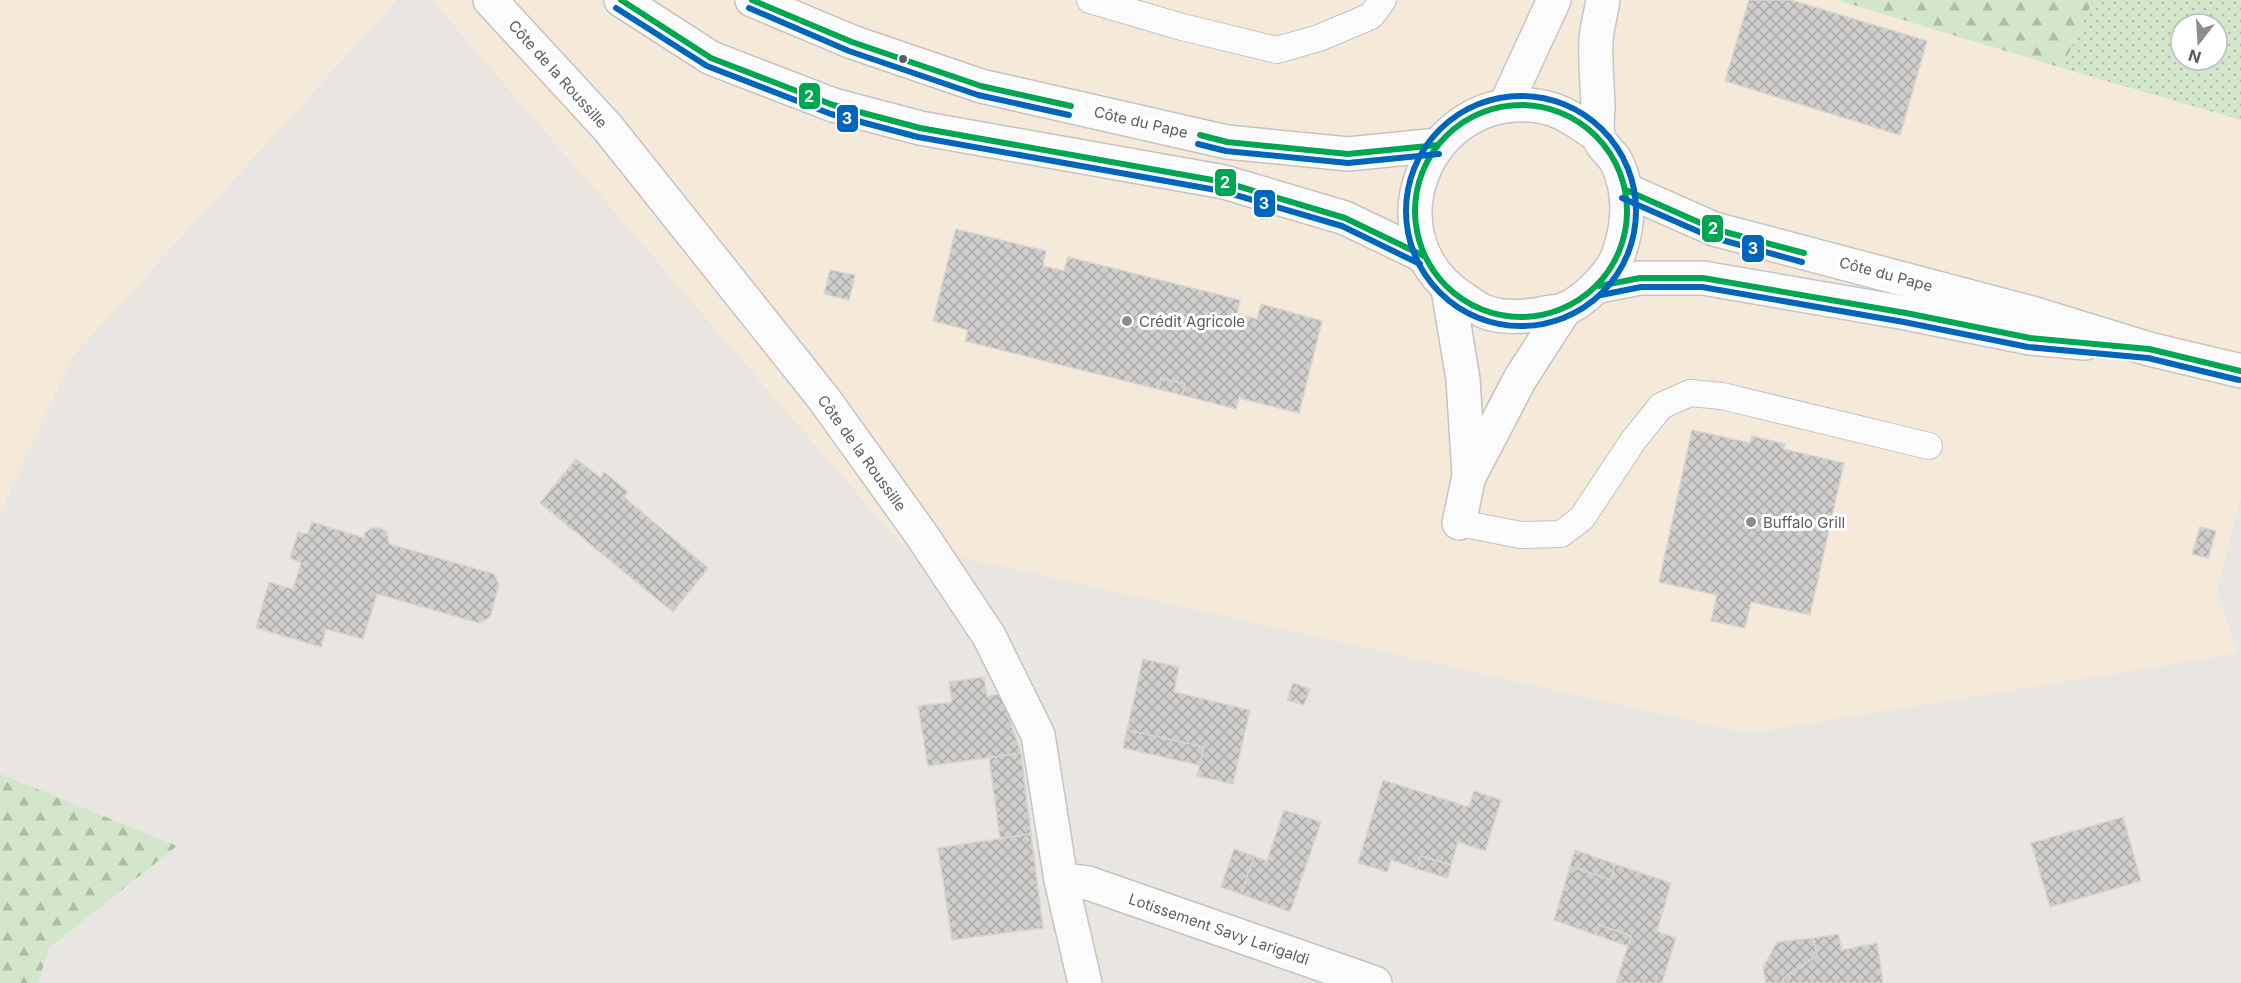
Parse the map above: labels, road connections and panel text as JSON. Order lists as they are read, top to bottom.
{
  "streets": {
    "street": ["Côte de la Roussille", "Côte du Pape", "Lotissement Savy Larigaldi"]
  },
  "crossings": [
    ["Côte de la Roussille", "Lotissement Savy Larigaldi"]
  ],
  "places": ["Crédit Agricole", "Buffalo Grill"],
  "lines": ["transit line 2", "transit line 3"],
  "north": "bottom"
}
